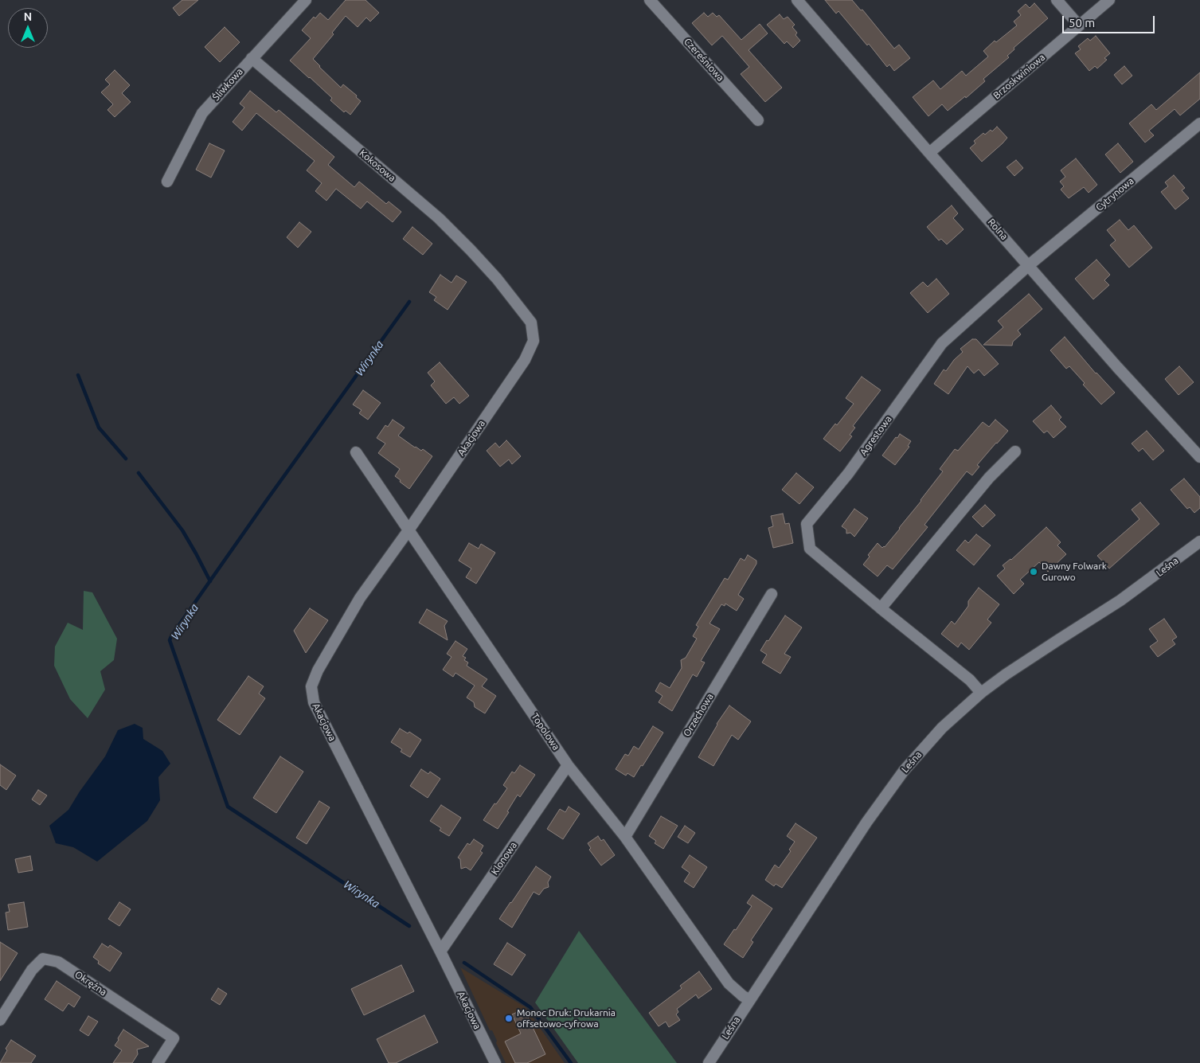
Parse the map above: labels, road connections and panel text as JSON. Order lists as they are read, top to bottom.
{
  "streets": {
    "street": [
      "Czereśniowa",
      "Brzoskwiniowa",
      "Śliwkowa",
      "Kokosowa",
      "Cytrynowa",
      "Rolna",
      "Agrestowa",
      "Akacjowa",
      "Leśna",
      "Orzechowa",
      "Topolowa",
      "Klonowa",
      "Okrężna"
    ]
  },
  "crossings": [
    ["Brzoskwiniowa", "Rolna"],
    ["Śliwkowa", "Kokosowa"],
    ["Kokosowa", "Akacjowa"],
    ["Cytrynowa", "Rolna"],
    ["Cytrynowa", "Agrestowa"],
    ["Rolna", "Agrestowa"],
    ["Agrestowa", "Leśna"],
    ["Akacjowa", "Topolowa"],
    ["Akacjowa", "Klonowa"],
    ["Leśna", "Topolowa"],
    ["Orzechowa", "Topolowa"],
    ["Topolowa", "Klonowa"]
  ],
  "water": ["Wirynka"],
  "places": ["Dawny Folwark Gurowo", "Monoc Druk: Drukarnia offsetowo-cyfrowa"],
  "scale_bar": "50 m",
  "north": "top"
}
